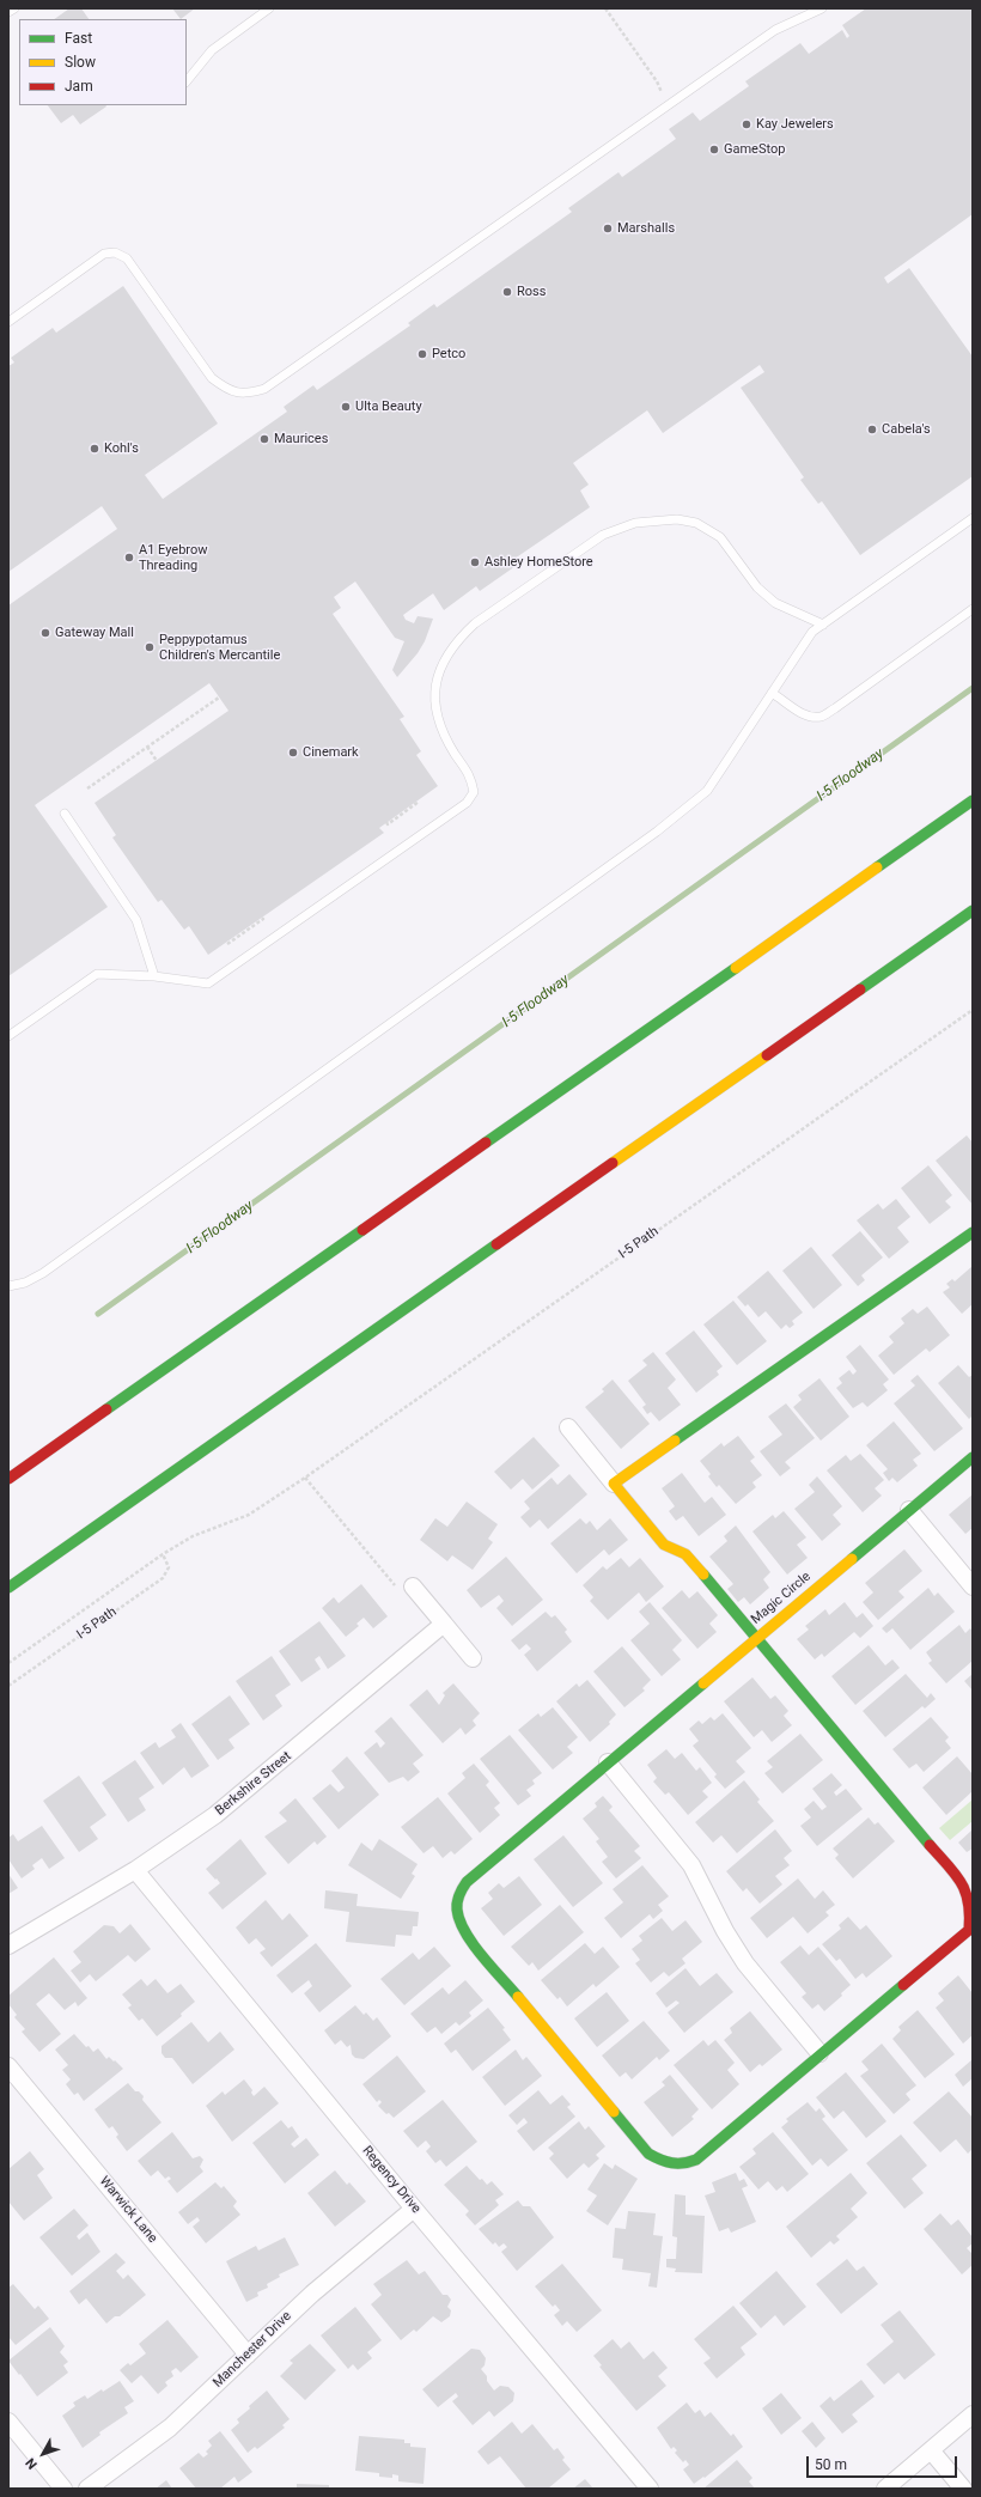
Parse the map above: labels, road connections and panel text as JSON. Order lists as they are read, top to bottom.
{
  "streets": {
    "main road": ["Magic Circle"],
    "street": [
      "Berkshire Street",
      "Regency Drive",
      "Warwick Lane",
      "Manchester Drive"
    ],
    "path": ["I-5 Path"]
  },
  "crossings": [
    ["Berkshire Street", "Regency Drive"],
    ["Regency Drive", "Manchester Drive"],
    ["Warwick Lane", "Manchester Drive"]
  ],
  "water": ["I-5 Floodway"],
  "places": [
    "Kay Jewelers",
    "GameStop",
    "Marshalls",
    "Ross",
    "Petco",
    "Ulta Beauty",
    "Cabela's",
    "Maurices",
    "Kohl's",
    "A1 Eyebrow Threading",
    "Ashley HomeStore",
    "Gateway Mall",
    "Peppypotamus Children's Mercantile",
    "Cinemark"
  ],
  "legend": ["Fast", "Slow", "Jam"],
  "scale_bar": "50 m",
  "north": "bottom left"
}
